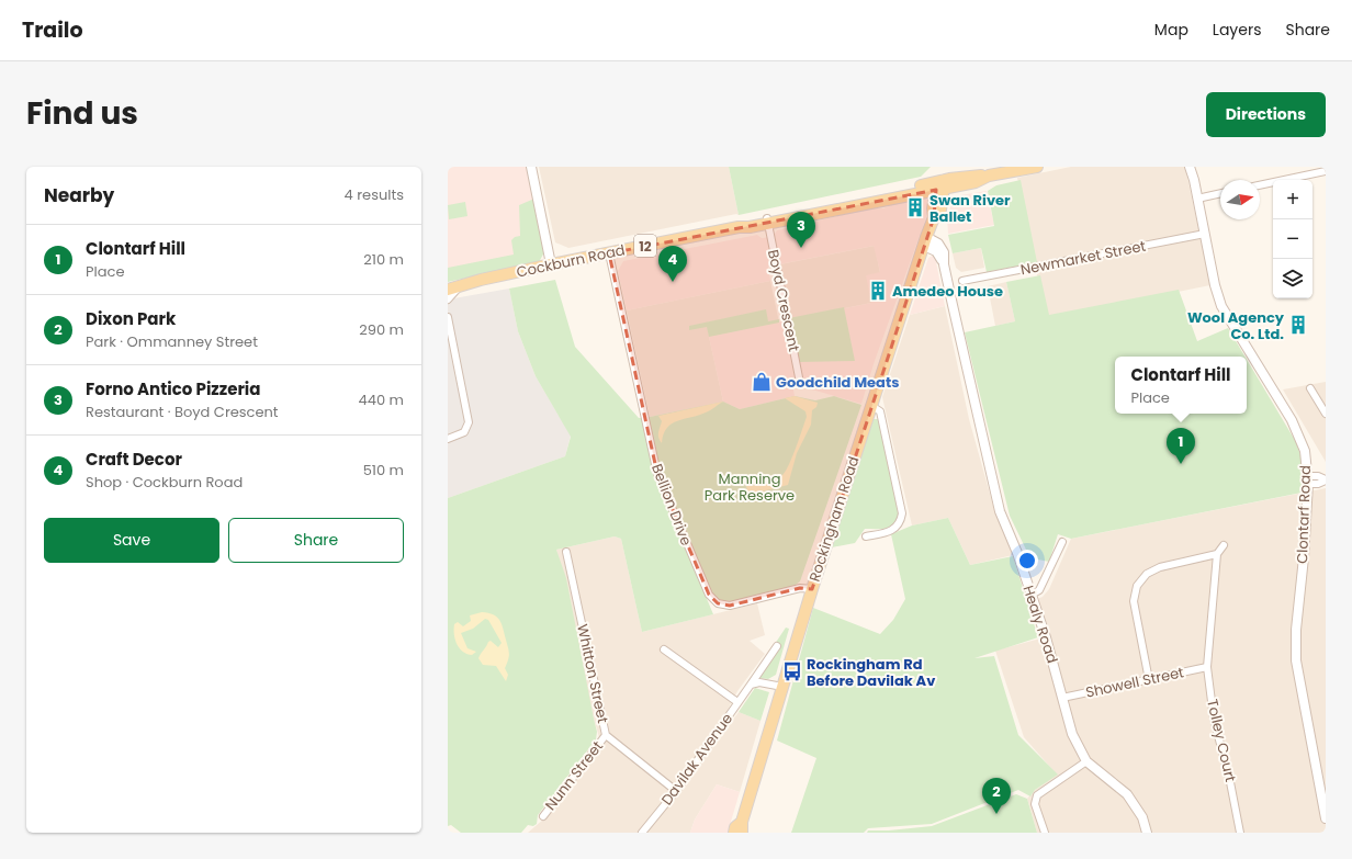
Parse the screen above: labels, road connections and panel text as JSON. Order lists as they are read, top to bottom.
{
  "streets": {
    "main road": ["12", "Cockburn Road", "Rockingham Road"],
    "street": [
      "Newmarket Street",
      "Boyd Crescent",
      "Bellion Drive",
      "Clontarf Road",
      "Healy Road",
      "Whitton Street",
      "Showell Street",
      "Tolley Court",
      "Davilak Avenue",
      "Nunn Street"
    ]
  },
  "crossings": [
    ["12", "Cockburn Road"],
    ["12", "Rockingham Road"],
    ["Newmarket Street", "Clontarf Road"],
    ["Cockburn Road", "Boyd Crescent"],
    ["Cockburn Road", "Bellion Drive"],
    ["Cockburn Road", "Rockingham Road"],
    ["Bellion Drive", "Rockingham Road"],
    ["Rockingham Road", "Healy Road"],
    ["Healy Road", "Showell Street"],
    ["Whitton Street", "Davilak Avenue"],
    ["Whitton Street", "Nunn Street"],
    ["Showell Street", "Tolley Court"]
  ],
  "parks": ["Manning Park Reserve"],
  "places": {
    "building": ["Swan River Ballet", "Amedeo House", "Wool Agency Co. Ltd."],
    "shop": ["Goodchild Meats"],
    "bus stop": ["Rockingham Rd Before Davilak Av"]
  },
  "north": "right",
  "page": {
    "header": "Trailo",
    "nav": ["Map", "Layers", "Share"],
    "title": "Find us",
    "buttons": [
      "Directions",
      ["Save", "Share"]
    ],
    "heading": ["Nearby", "4 results"],
    "map_buttons": ["+", "−"],
    "pins": [
      "3",
      "4",
      "1",
      "2"
    ],
    "list": [
      {
        "mark": "1",
        "name": "Clontarf Hill",
        "note": "Place",
        "value": "210 m"
      },
      {
        "mark": "2",
        "name": "Dixon Park",
        "note": "Park · Ommanney Street",
        "value": "290 m"
      },
      {
        "mark": "3",
        "name": "Forno Antico Pizzeria",
        "note": "Restaurant · Boyd Crescent",
        "value": "440 m"
      },
      {
        "mark": "4",
        "name": "Craft Decor",
        "note": "Shop · Cockburn Road",
        "value": "510 m"
      }
    ],
    "popup": ["Clontarf Hill", "Place"]
  }
}
